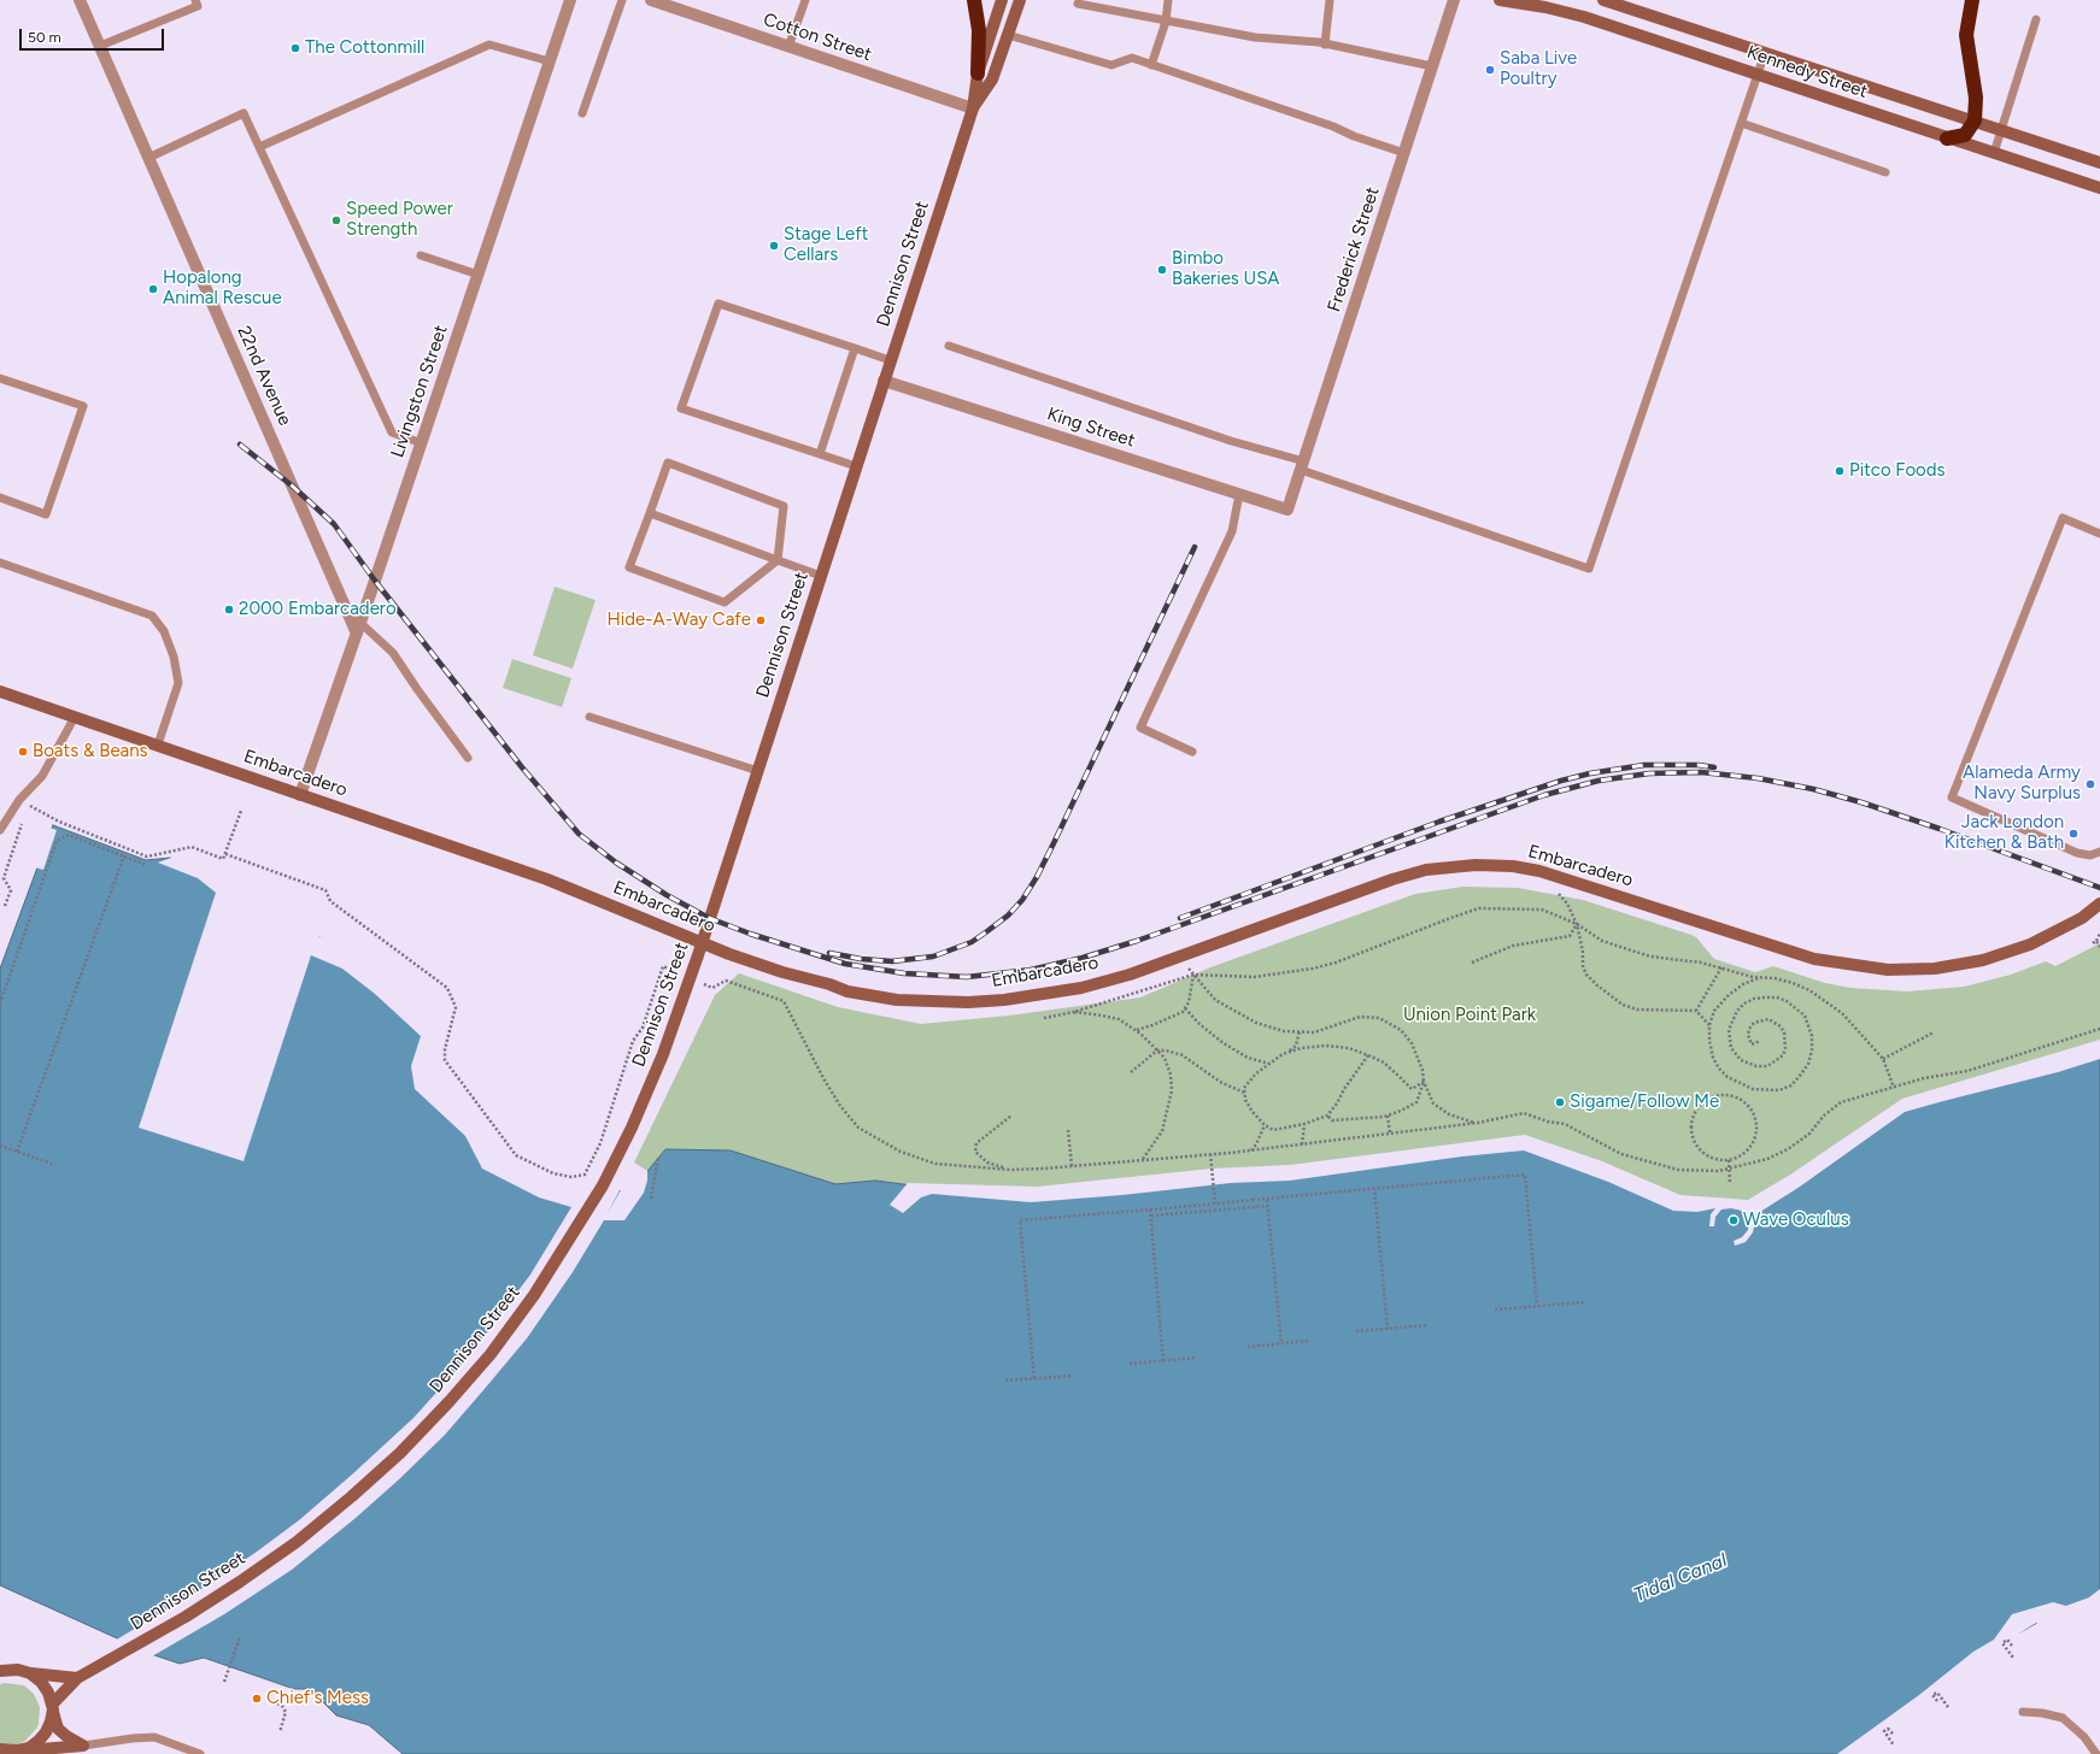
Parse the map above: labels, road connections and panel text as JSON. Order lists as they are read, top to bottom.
{
  "streets": {
    "main road": ["Kennedy Street", "Dennison Street", "Embarcadero"],
    "street": [
      "Cotton Street",
      "Frederick Street",
      "22nd Avenue",
      "Livingston Street",
      "King Street"
    ]
  },
  "crossings": [
    ["Cotton Street", "Dennison Street"],
    ["Frederick Street", "King Street"],
    ["Dennison Street", "King Street"],
    ["Dennison Street", "Embarcadero"],
    ["22nd Avenue", "Livingston Street"],
    ["Livingston Street", "Embarcadero"]
  ],
  "water": ["Tidal Canal"],
  "parks": ["Union Point Park"],
  "places": [
    "The Cottonmill",
    "Saba Live Poultry",
    "Speed Power Strength",
    "Stage Left Cellars",
    "Bimbo Bakeries USA",
    "Hopalong Animal Rescue",
    "Pitco Foods",
    "2000 Embarcadero",
    "Hide-A-Way Cafe",
    "Boats & Beans",
    "Alameda Army Navy Surplus",
    "Jack London Kitchen & Bath",
    "Sigame/Follow Me",
    "Wave Oculus",
    "Chief's Mess"
  ],
  "scale_bar": "50 m"
}
